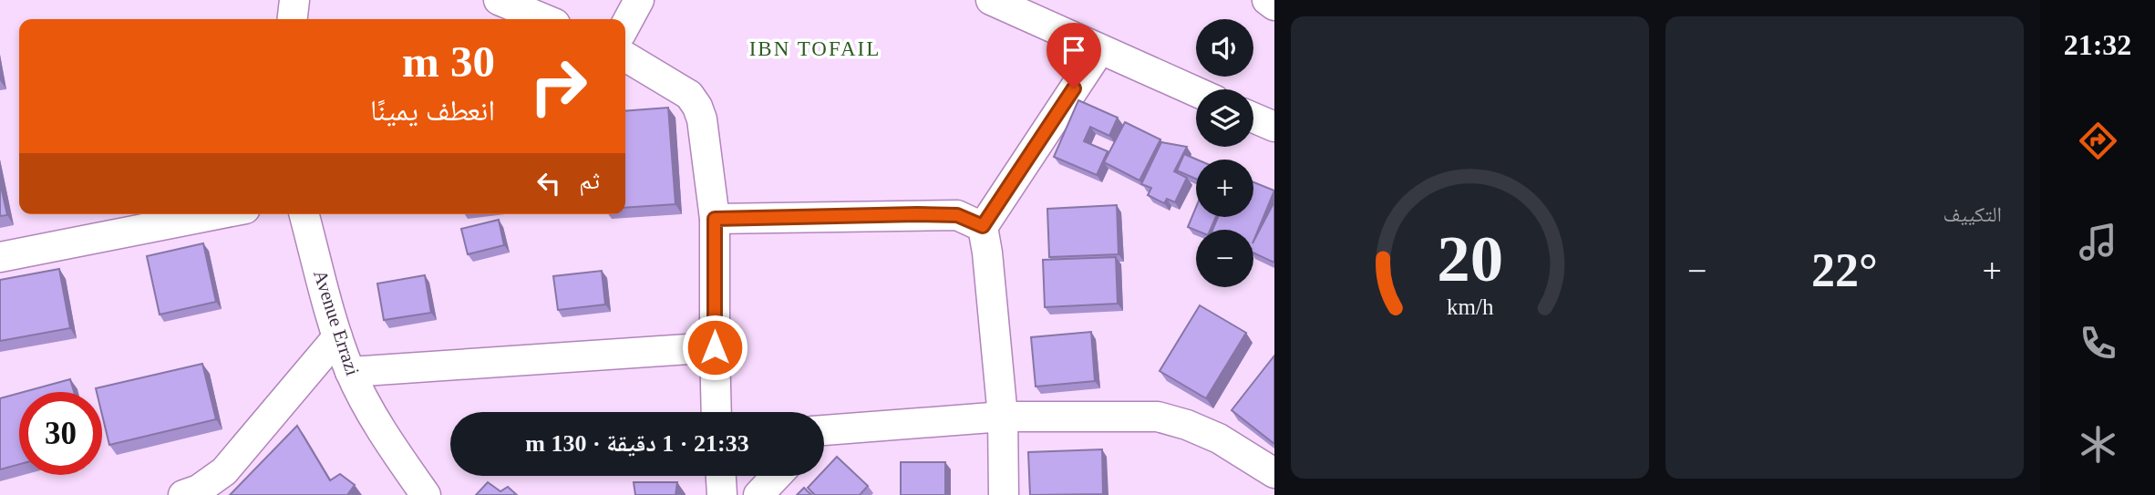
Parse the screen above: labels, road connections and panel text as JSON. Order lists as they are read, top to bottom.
{
  "streets": {
    "street": ["Avenue Errazi"]
  },
  "districts": ["IBN TOFAIL"],
  "page": {
    "tabs": "21:32",
    "tile": "التكييف",
    "map_buttons": ["+", "−"],
    "turn": ["30 m", "انعطف يمينًا"],
    "then": "ثم",
    "heat": ["−", "22°", "+"],
    "limit": "30",
    "trip": "21:33 · 1 دقيقة · 130 m",
    "gauge": ["20", "km/h"]
  }
}
